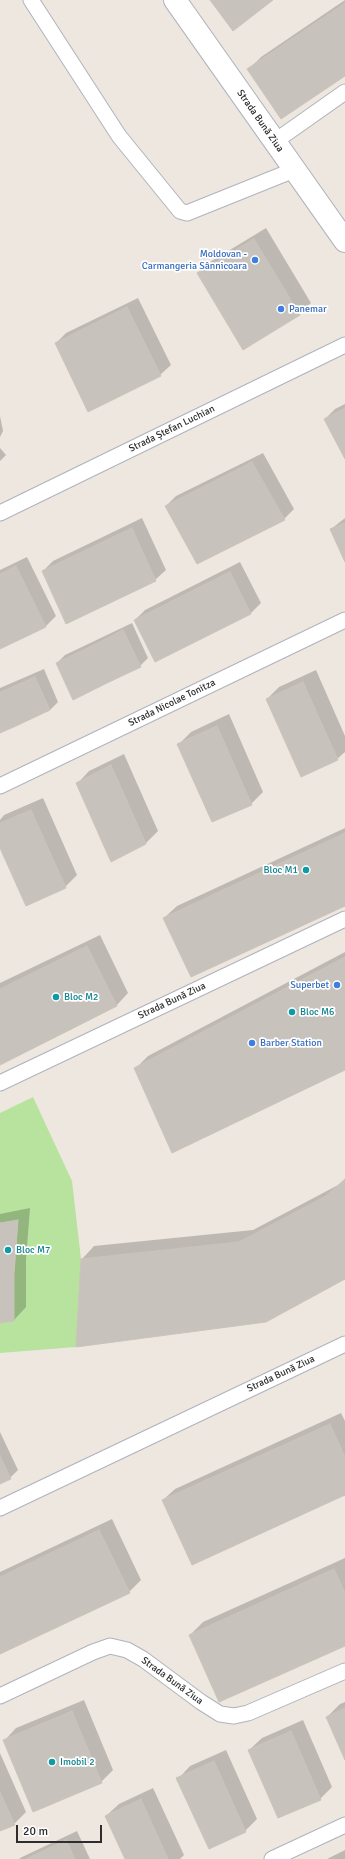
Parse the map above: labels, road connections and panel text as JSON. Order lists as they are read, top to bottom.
{
  "streets": {
    "main road": ["Strada Bună Ziua"],
    "lane": ["Strada Ștefan Luchian", "Strada Nicolae Tonitza"]
  },
  "places": [
    "Moldovan - Carmangeria Sânnicoara",
    "Panemar",
    "Bloc M1",
    "Superbet",
    "Bloc M2",
    "Bloc M6",
    "Barber Station",
    "Bloc M7",
    "Imobil 2"
  ],
  "scale_bar": "20 m"
}
